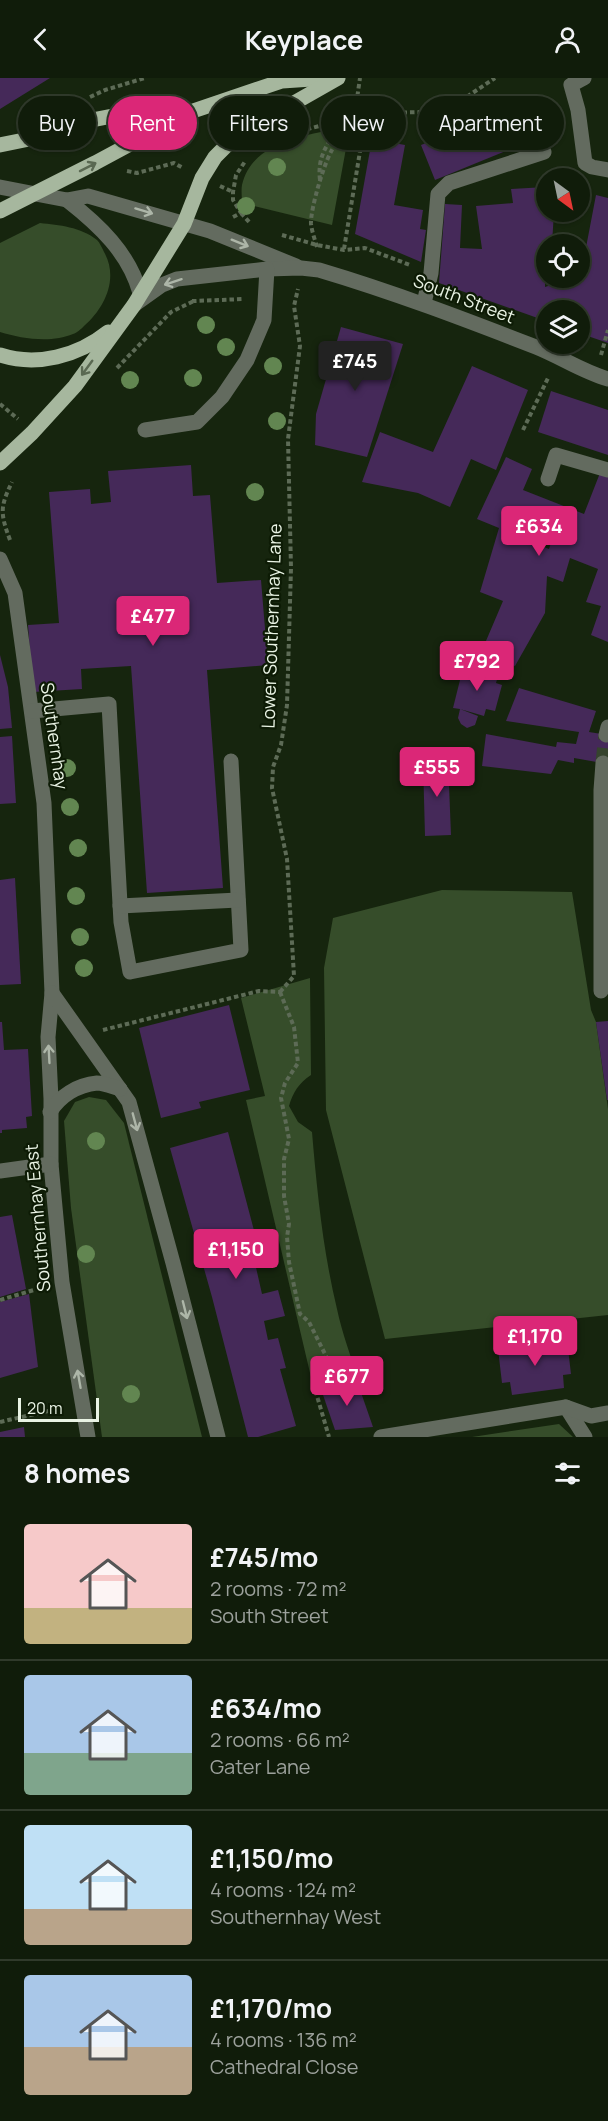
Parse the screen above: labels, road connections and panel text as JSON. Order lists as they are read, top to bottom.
{
  "streets": {
    "street": ["South Street", "Southernhay", "Southernhay East"],
    "path": ["Lower Southernhay Lane"]
  },
  "crossings": [
    ["South Street", "Lower Southernhay Lane"],
    ["Southernhay", "Southernhay East"]
  ],
  "scale_bar": "20 m",
  "north": "bottom right",
  "page": {
    "header": "Keyplace",
    "chip": [
      "Buy",
      "Rent",
      "Filters",
      "New",
      "Apartment"
    ],
    "price": [
      "£745",
      "£634",
      "£477",
      "£792",
      "£555",
      "£1,150",
      "£1,170",
      "£677"
    ],
    "scale": "20 m",
    "heading": "8 homes",
    "list": [
      {
        "name": "£745/mo",
        "note": "2 rooms · 72 m² · South Street"
      },
      {
        "name": "£634/mo",
        "note": "2 rooms · 66 m² · Gater Lane"
      },
      {
        "name": "£1,150/mo",
        "note": "4 rooms · 124 m² · Southernhay West"
      },
      {
        "name": "£1,170/mo",
        "note": "4 rooms · 136 m² · Cathedral Close"
      }
    ]
  }
}
